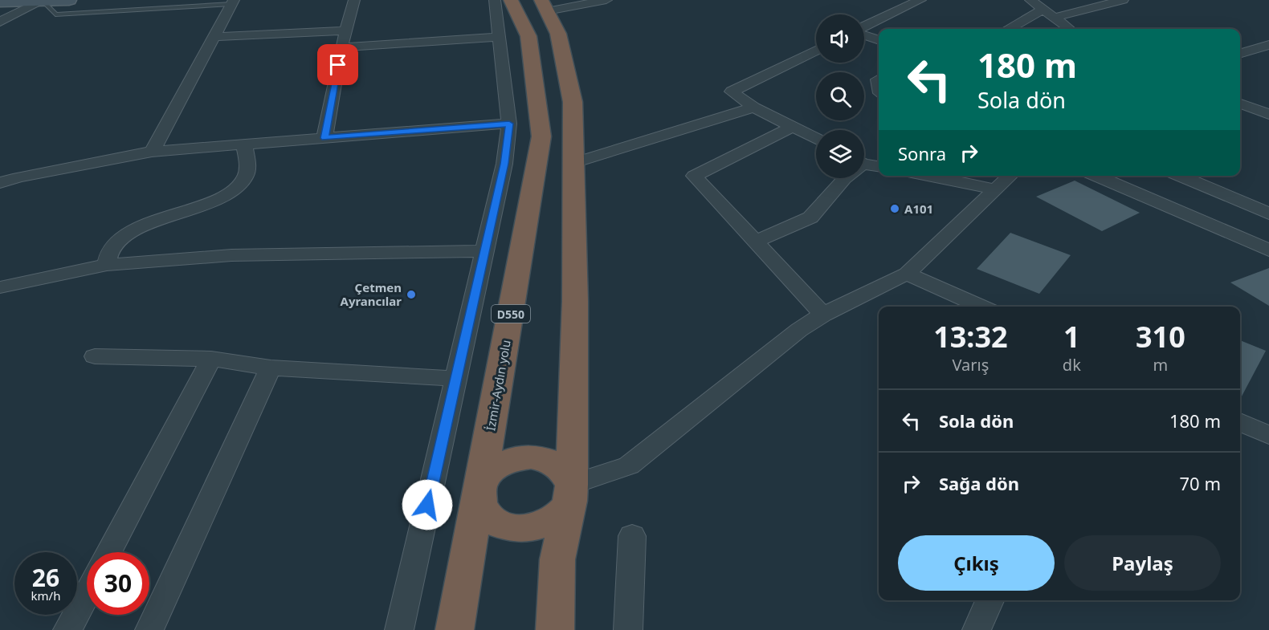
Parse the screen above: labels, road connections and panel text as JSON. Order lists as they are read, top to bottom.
{
  "streets": {
    "highway": ["D550", "İzmir-Aydın yolu"]
  },
  "places": ["A101", "Çetmen Ayrancılar"],
  "page": {
    "turn": ["180 m", "Sola dön"],
    "then": "Sonra",
    "eta": [
      "13:32",
      "Varış",
      "1",
      "dk",
      "310",
      "m"
    ],
    "list": [
      {
        "name": "Sola dön",
        "value": "180 m"
      },
      {
        "name": "Sağa dön",
        "value": "70 m"
      }
    ],
    "buttons": ["Çıkış", "Paylaş"],
    "speed": "26 km/h",
    "limit": "30"
  }
}
